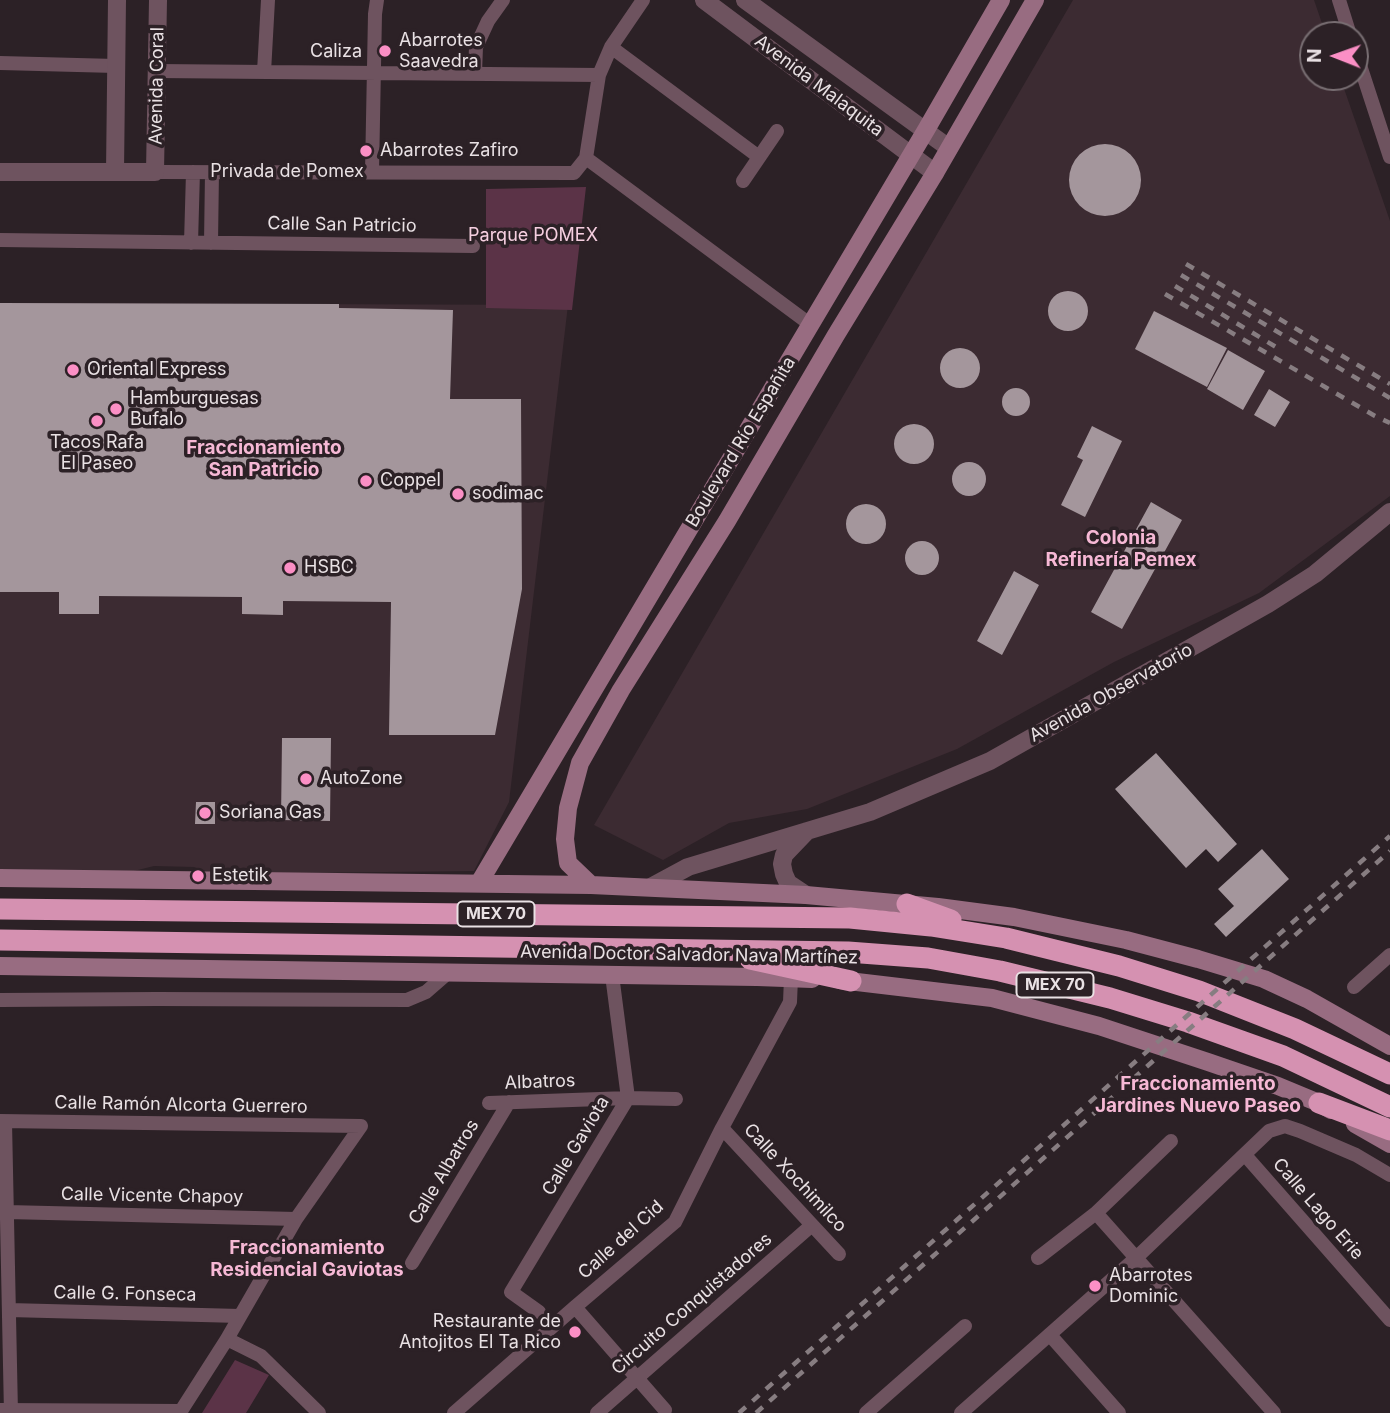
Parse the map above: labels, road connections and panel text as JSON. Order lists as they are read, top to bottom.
{
  "streets": {
    "highway": ["MEX 70", "Avenida Doctor Salvador Nava Martínez"],
    "main road": ["Boulevard Río Españita"],
    "street": [
      "Caliza",
      "Avenida Coral",
      "Avenida Malaquita",
      "Privada de Pomex",
      "Calle San Patricio",
      "Avenida Observatorio",
      "Albatros",
      "Calle Ramón Alcorta Guerrero",
      "Calle Gaviota",
      "Calle Albatros",
      "Calle Xochimilco",
      "Calle Vicente Chapoy",
      "Calle Lago Erie",
      "Calle del Cid",
      "Calle G. Fonseca",
      "Circuito Conquistadores"
    ]
  },
  "crossings": [
    ["Caliza", "Avenida Coral"],
    ["Avenida Coral", "Privada de Pomex"],
    ["Avenida Malaquita", "Boulevard Río Españita"],
    ["Avenida Doctor Salvador Nava Martínez", "Calle Gaviota"],
    ["Avenida Doctor Salvador Nava Martínez", "Calle del Cid"],
    ["Albatros", "Calle Gaviota"],
    ["Albatros", "Calle Albatros"],
    ["Calle Ramón Alcorta Guerrero", "Calle Vicente Chapoy"],
    ["Calle Xochimilco", "Calle del Cid"],
    ["Calle Xochimilco", "Circuito Conquistadores"]
  ],
  "districts": [
    "Fraccionamiento San Patricio",
    "Colonia Refinería Pemex",
    "Fraccionamiento Jardines Nuevo Paseo",
    "Fraccionamiento Residencial Gaviotas"
  ],
  "parks": ["Parque POMEX"],
  "places": [
    "Abarrotes Saavedra",
    "Abarrotes Zafiro",
    "Oriental Express",
    "Hamburguesas Bufalo",
    "Tacos Rafa El Paseo",
    "Coppel",
    "sodimac",
    "HSBC",
    "AutoZone",
    "Soriana Gas",
    "Estetik",
    "Abarrotes Dominic",
    "Restaurante de Antojitos El Ta Rico"
  ],
  "north": "left"
}
